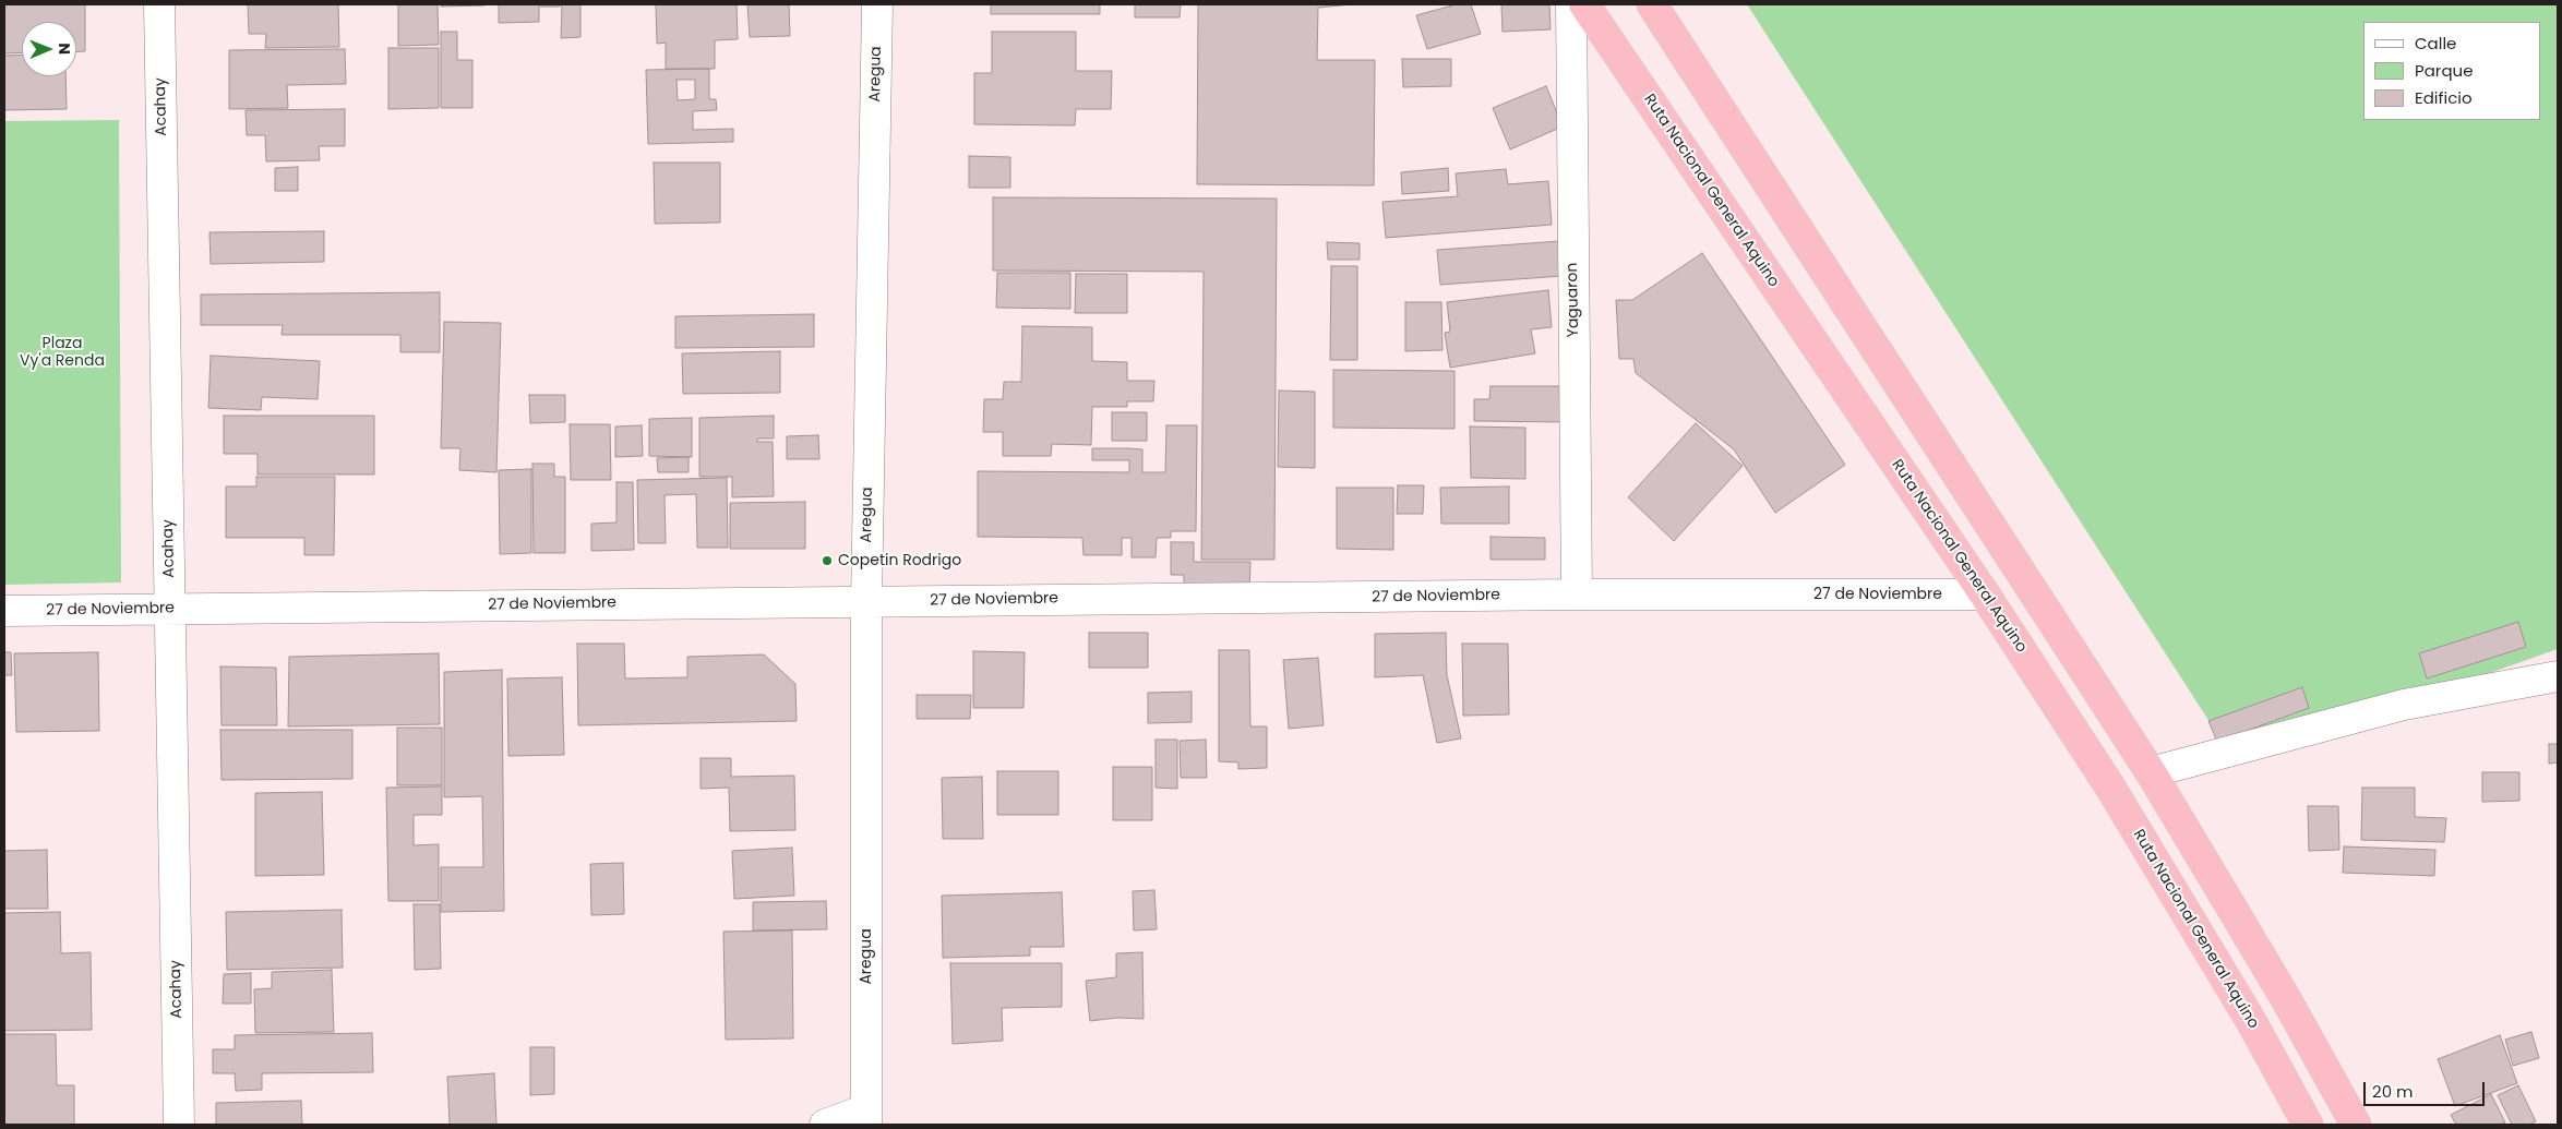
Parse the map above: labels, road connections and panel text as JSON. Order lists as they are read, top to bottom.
{
  "streets": {
    "highway": ["Ruta Nacional General Aquino"],
    "street": [
      "Aregua",
      "Acahay",
      "Yaguaron",
      "27 de Noviembre"
    ]
  },
  "crossings": [
    ["Aregua", "27 de Noviembre"],
    ["Acahay", "27 de Noviembre"],
    ["Ruta Nacional General Aquino", "27 de Noviembre"],
    ["Yaguaron", "27 de Noviembre"]
  ],
  "parks": ["Plaza Vy'a Renda"],
  "places": ["Copetin Rodrigo"],
  "legend": ["Calle", "Parque", "Edificio"],
  "scale_bar": "20 m",
  "north": "right"
}
